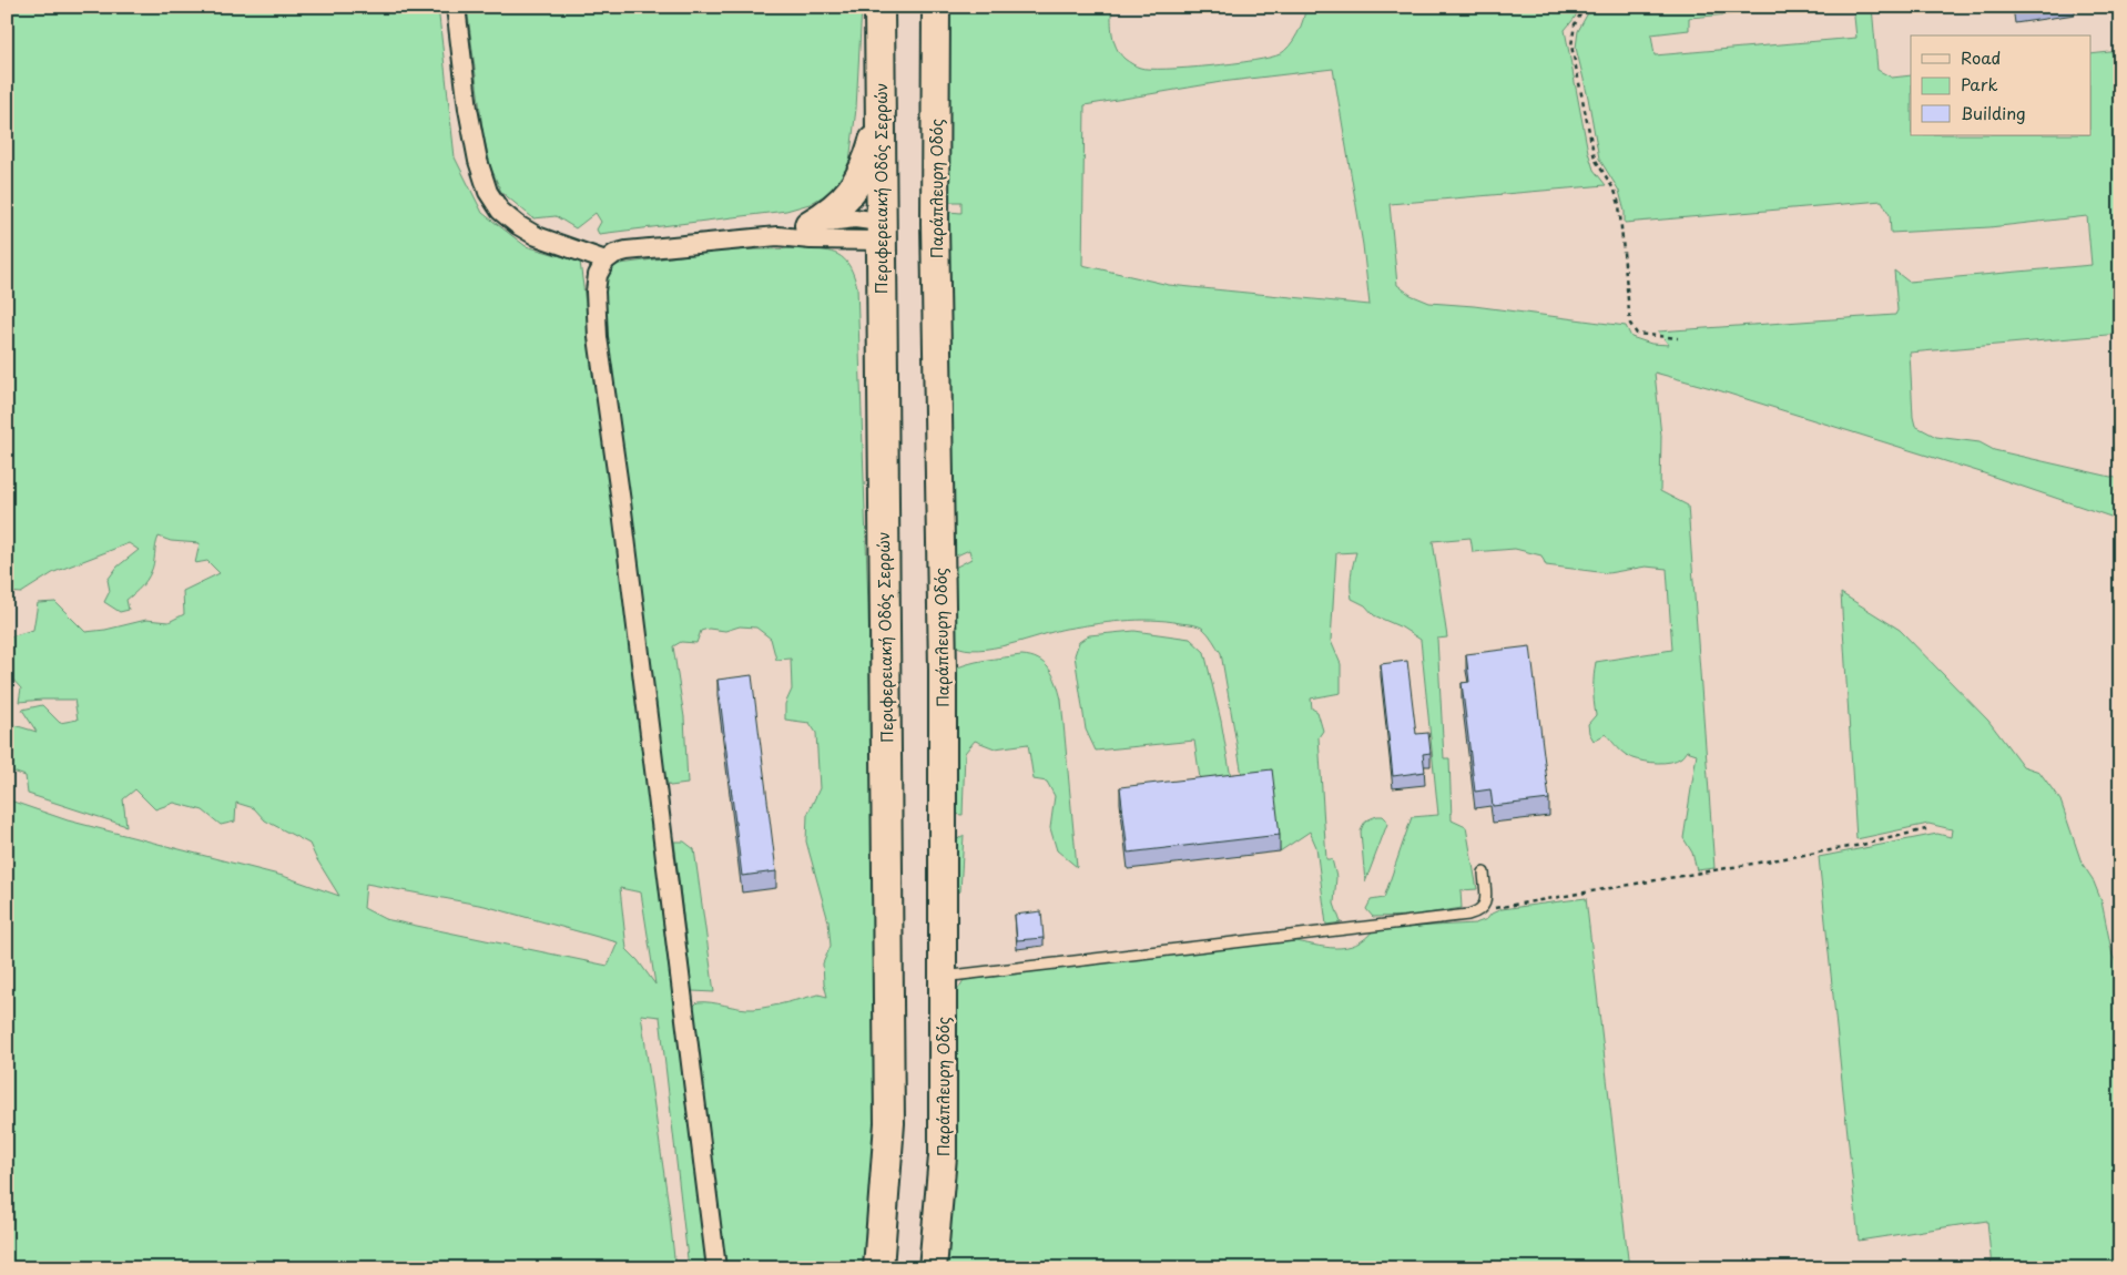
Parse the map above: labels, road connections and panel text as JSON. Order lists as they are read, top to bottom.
{
  "streets": {
    "main road": ["Περιφερειακή Οδός Σερρών"],
    "street": ["Παράπλευρη Οδός"]
  },
  "legend": ["Road", "Park", "Building"]
}
